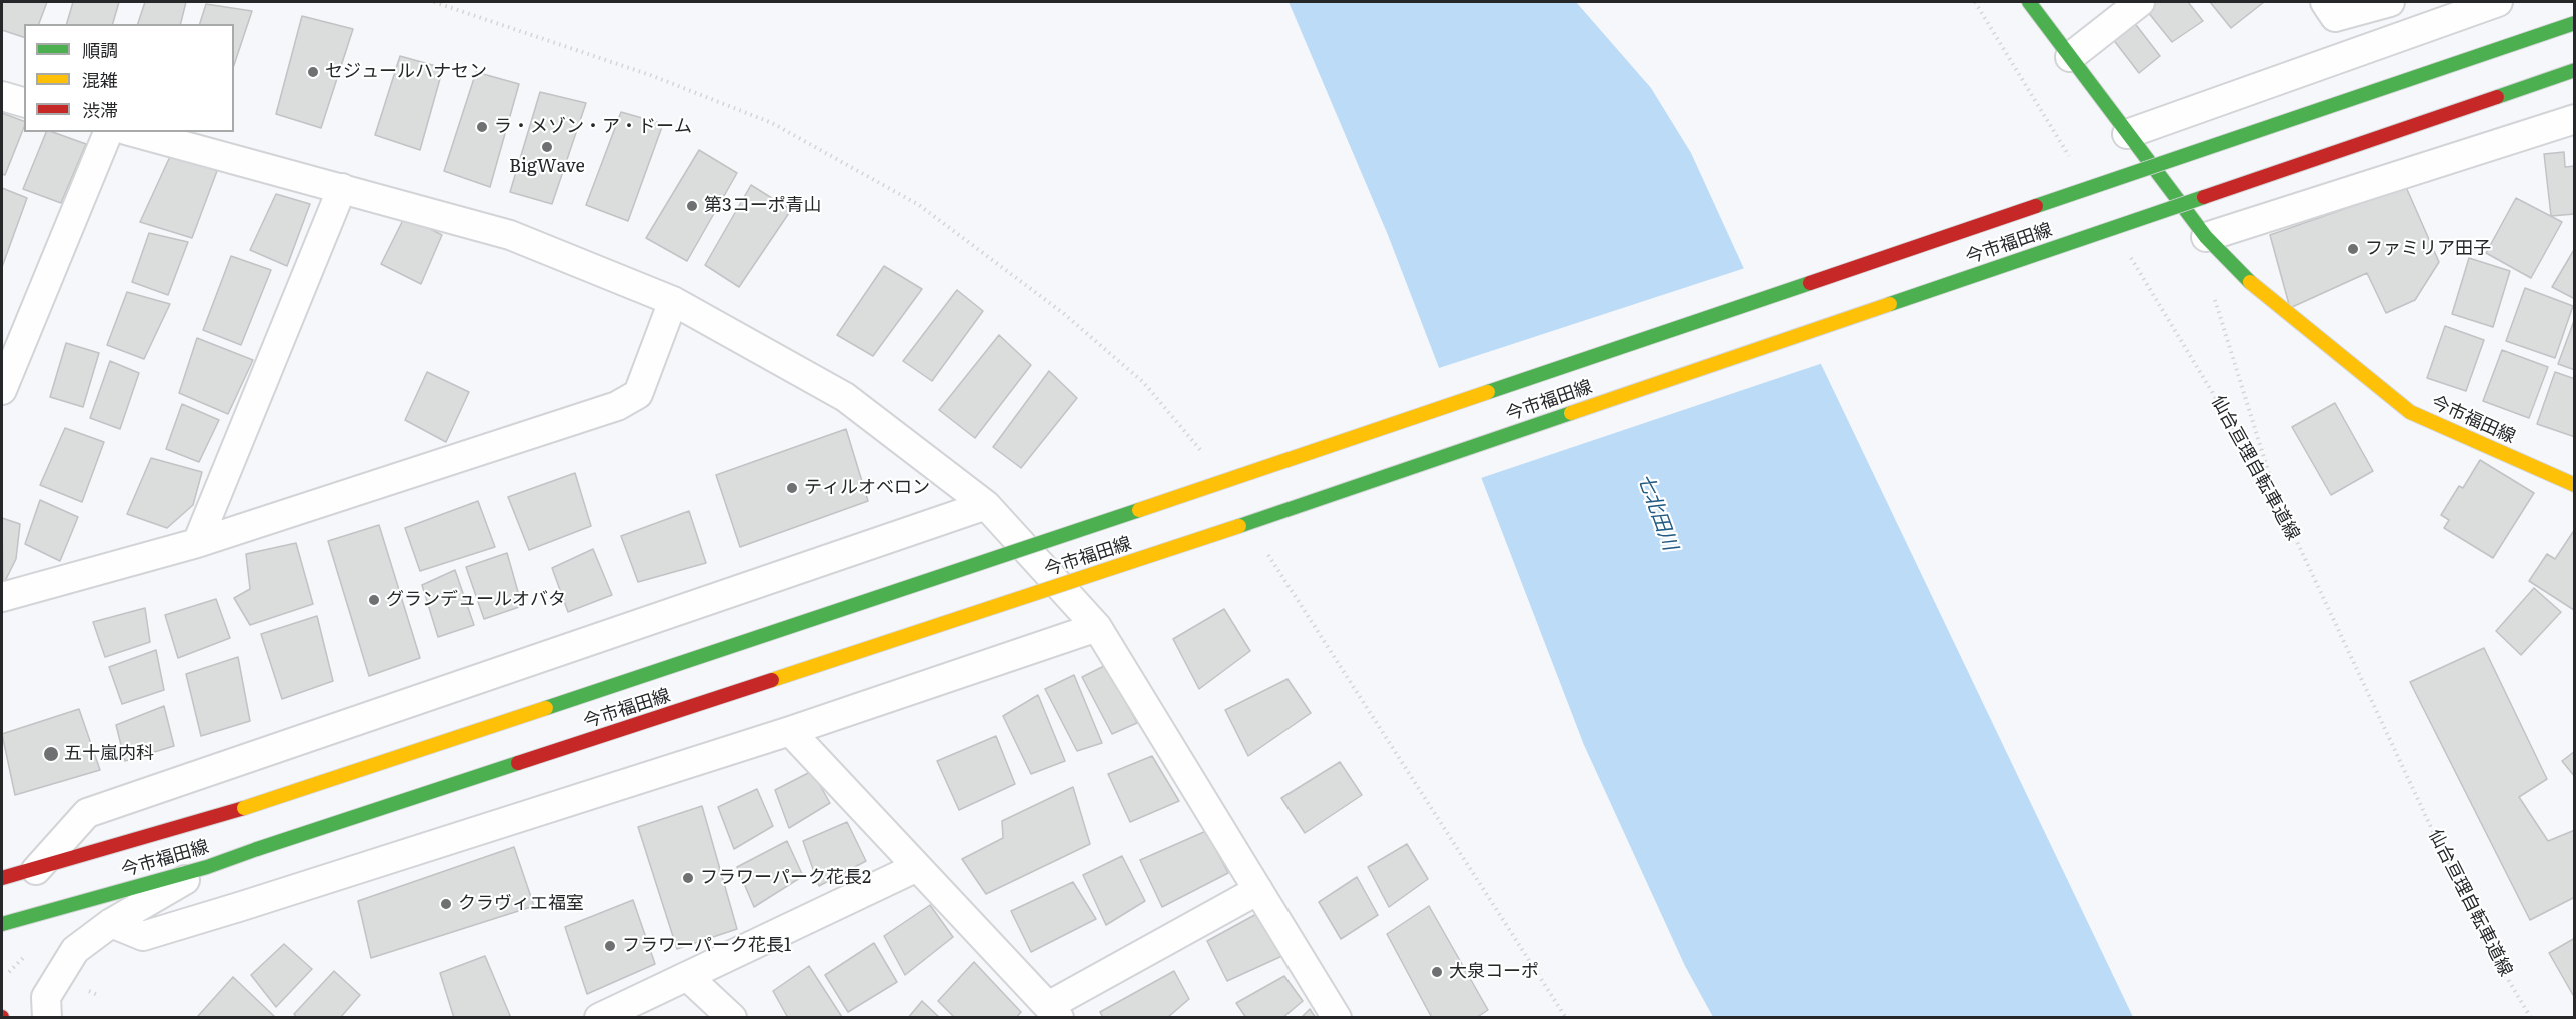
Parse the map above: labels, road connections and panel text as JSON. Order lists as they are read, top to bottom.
{
  "streets": {
    "main road": ["今市福田線"],
    "path": ["仙台亘理自転車道線"]
  },
  "water": ["七北田川"],
  "places": [
    "セジュールハナセン",
    "ラ・メゾン・ア・ドーム",
    "BigWave",
    "第3コーポ青山",
    "ファミリア田子",
    "ティルオベロン",
    "グランデュールオバタ",
    "五十嵐内科",
    "フラワーパーク花長2",
    "クラヴィエ福室",
    "フラワーパーク花長1",
    "大泉コーポ"
  ],
  "legend": ["順調", "混雑", "渋滞"]
}
